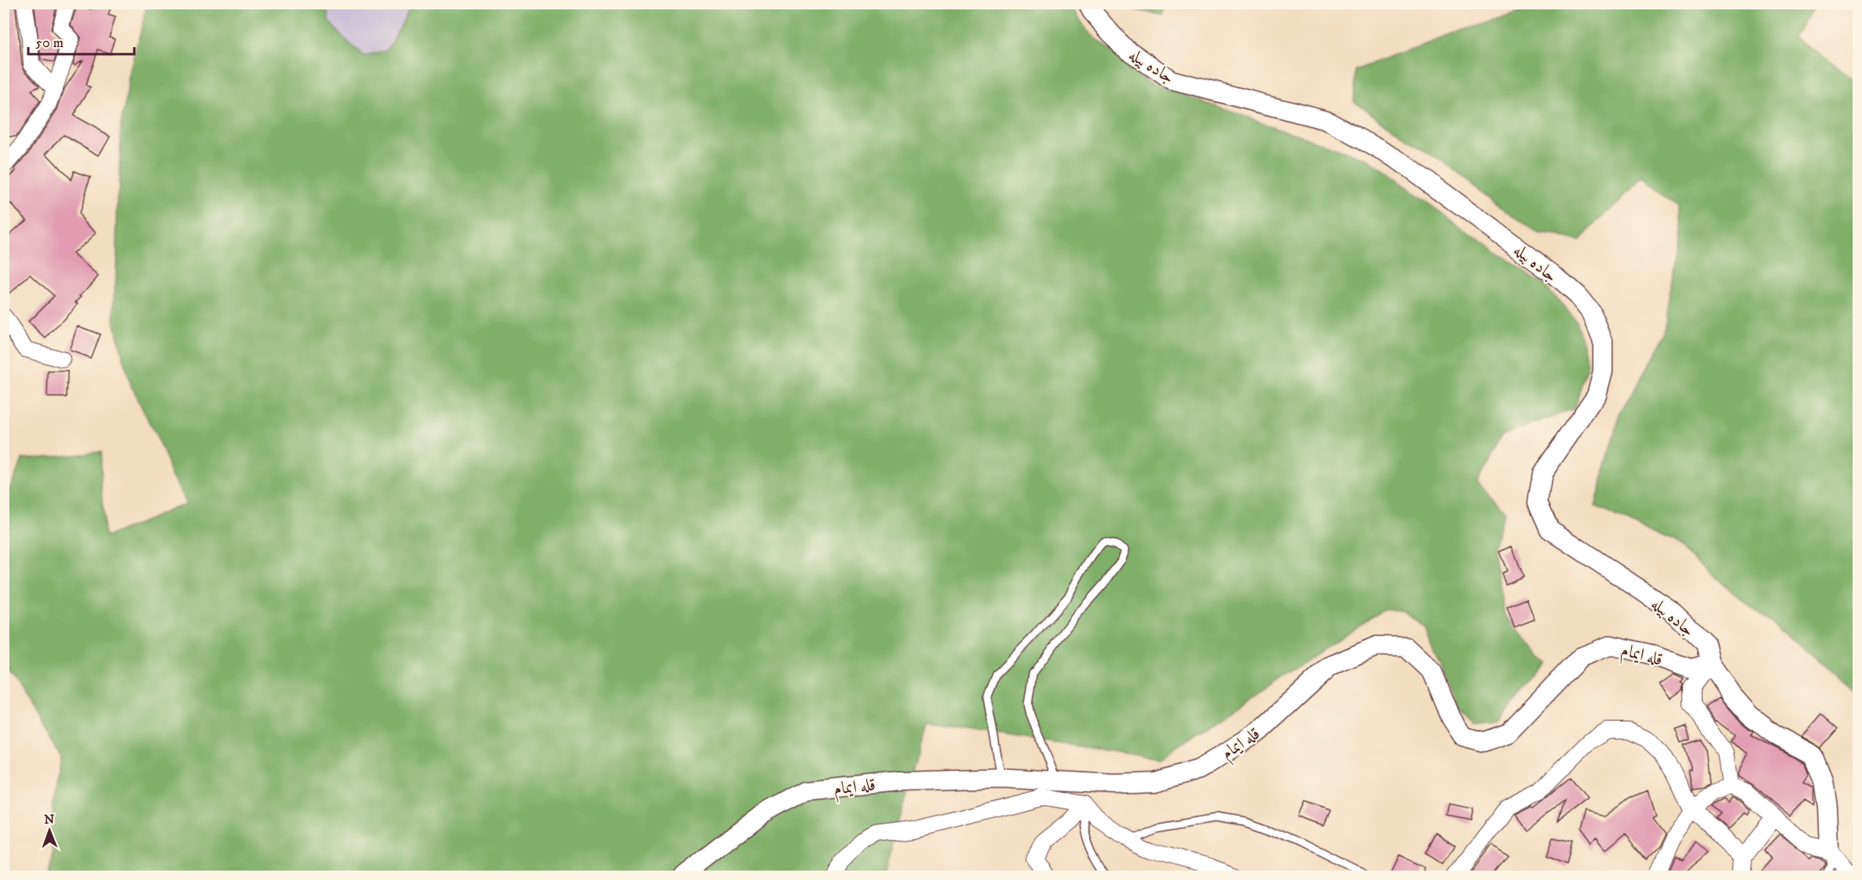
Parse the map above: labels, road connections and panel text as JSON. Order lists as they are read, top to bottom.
{
  "streets": {
    "street": ["جاده بیله", "قله ایمام"]
  },
  "crossings": [
    ["جاده بیله", "قله ایمام"]
  ],
  "scale_bar": "50 m",
  "north": "top"
}
